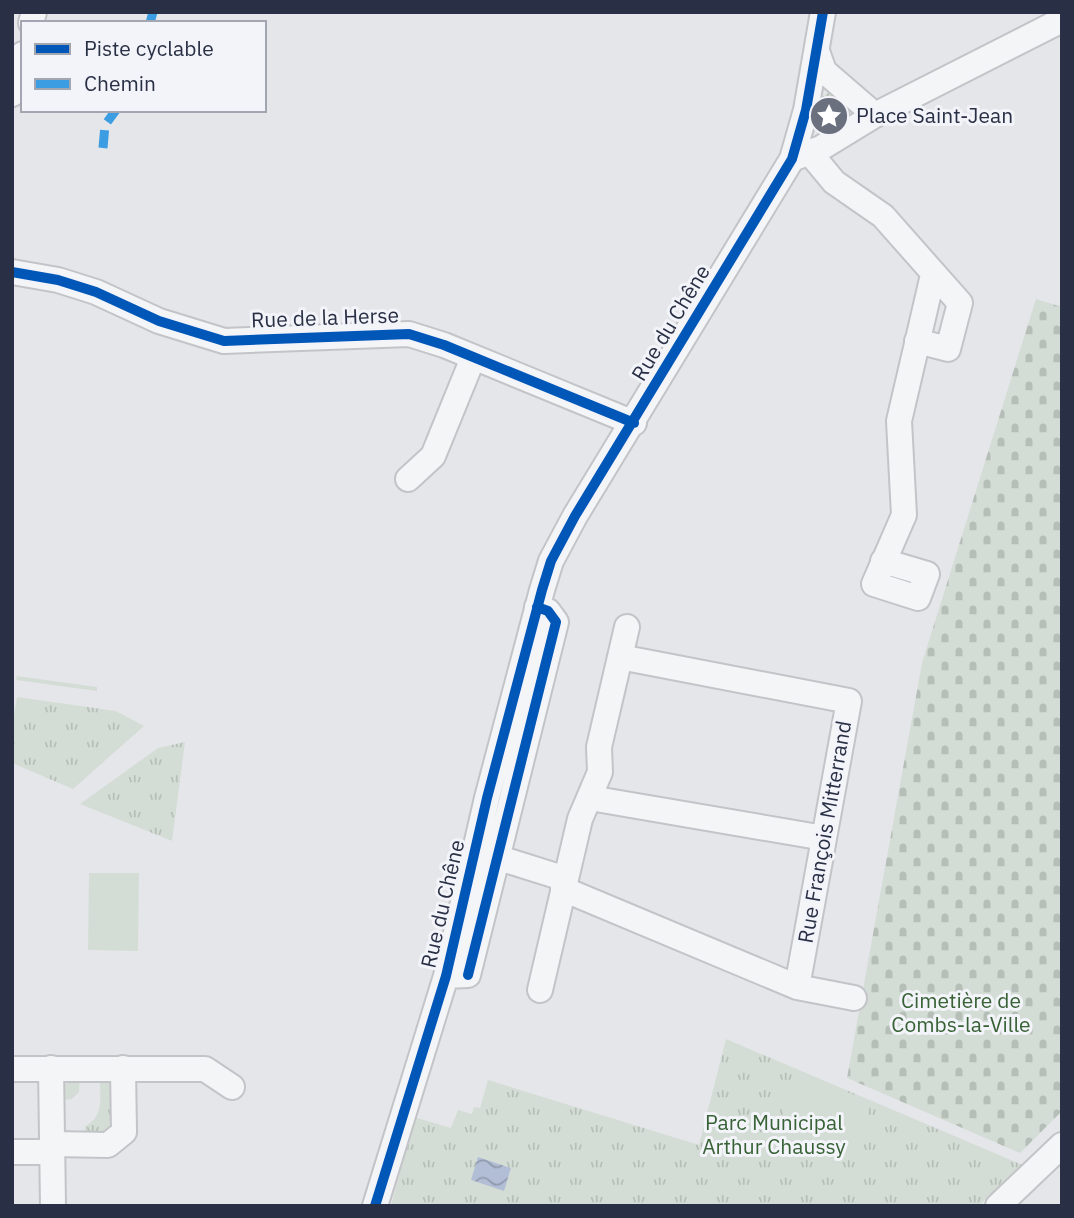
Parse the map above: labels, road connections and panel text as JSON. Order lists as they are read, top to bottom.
{
  "streets": {
    "street": ["Rue de la Herse", "Rue du Chêne", "Rue François Mitterrand"]
  },
  "crossings": [
    ["Rue de la Herse", "Rue du Chêne"]
  ],
  "parks": ["Cimetière de Combs-la-Ville", "Parc Municipal Arthur Chaussy"],
  "places": {
    "place": ["Place Saint-Jean"]
  },
  "legend": ["Piste cyclable", "Chemin"]
}
